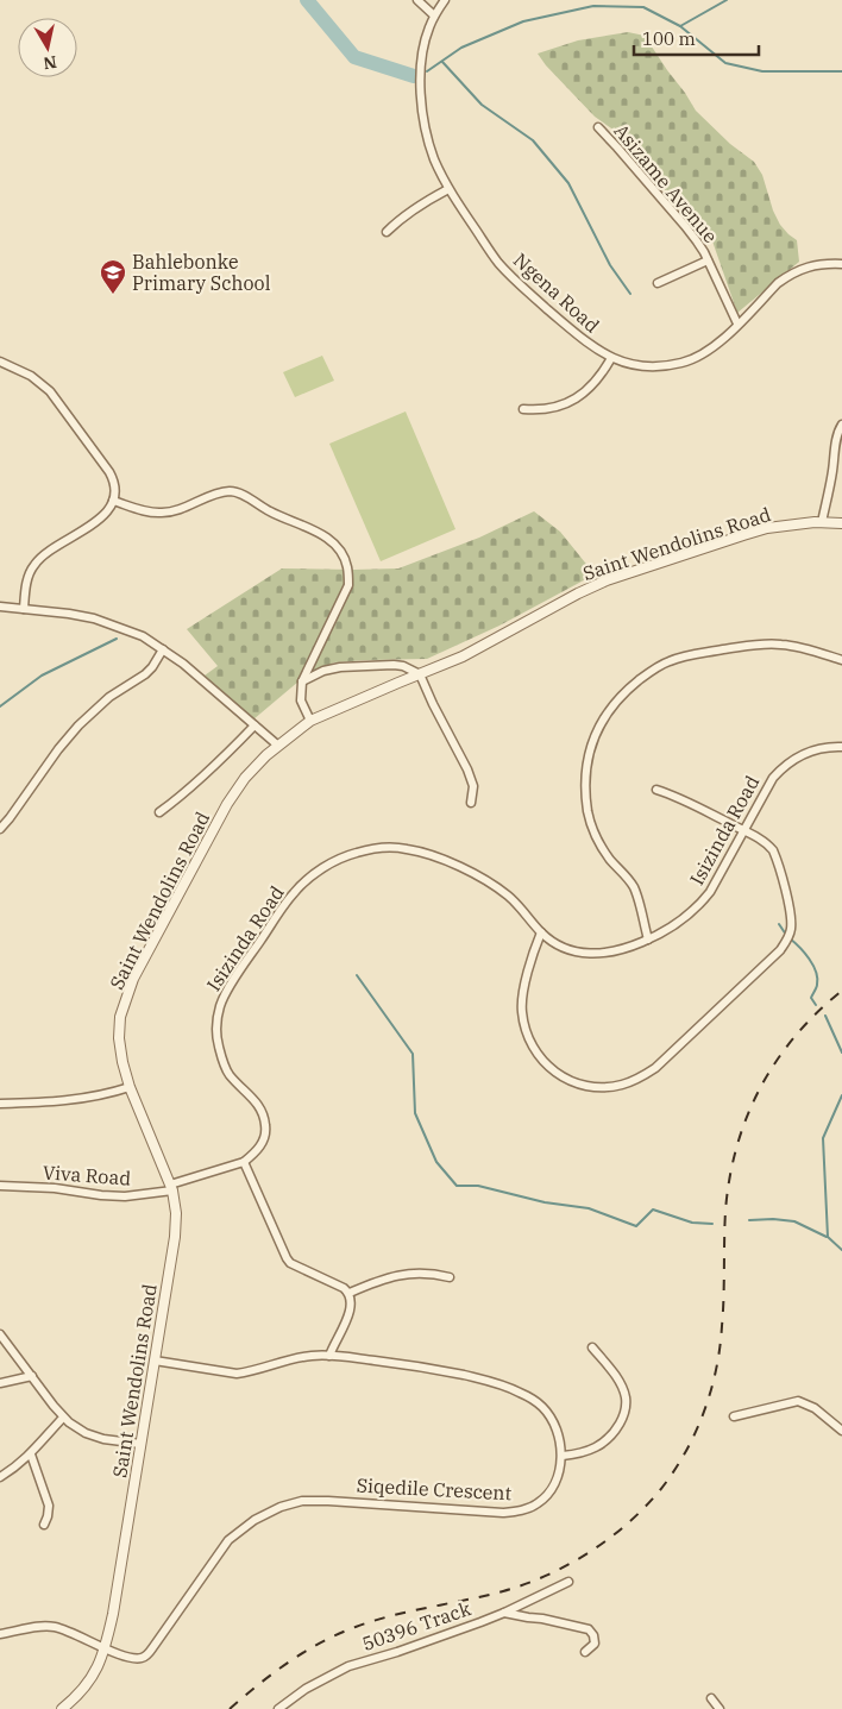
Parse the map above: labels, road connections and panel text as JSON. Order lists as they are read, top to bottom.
{
  "streets": {
    "street": [
      "Asizame Avenue",
      "Ngena Road",
      "Saint Wendolins Road",
      "Isizinda Road",
      "Viva Road",
      "Siqedile Crescent",
      "50396 Track"
    ]
  },
  "crossings": [
    ["Asizame Avenue", "Ngena Road"],
    ["Saint Wendolins Road", "Viva Road"],
    ["Saint Wendolins Road", "Siqedile Crescent"]
  ],
  "places": {
    "school or university": ["Bahlebonke Primary School"]
  },
  "scale_bar": "100 m",
  "north": "bottom"
}
